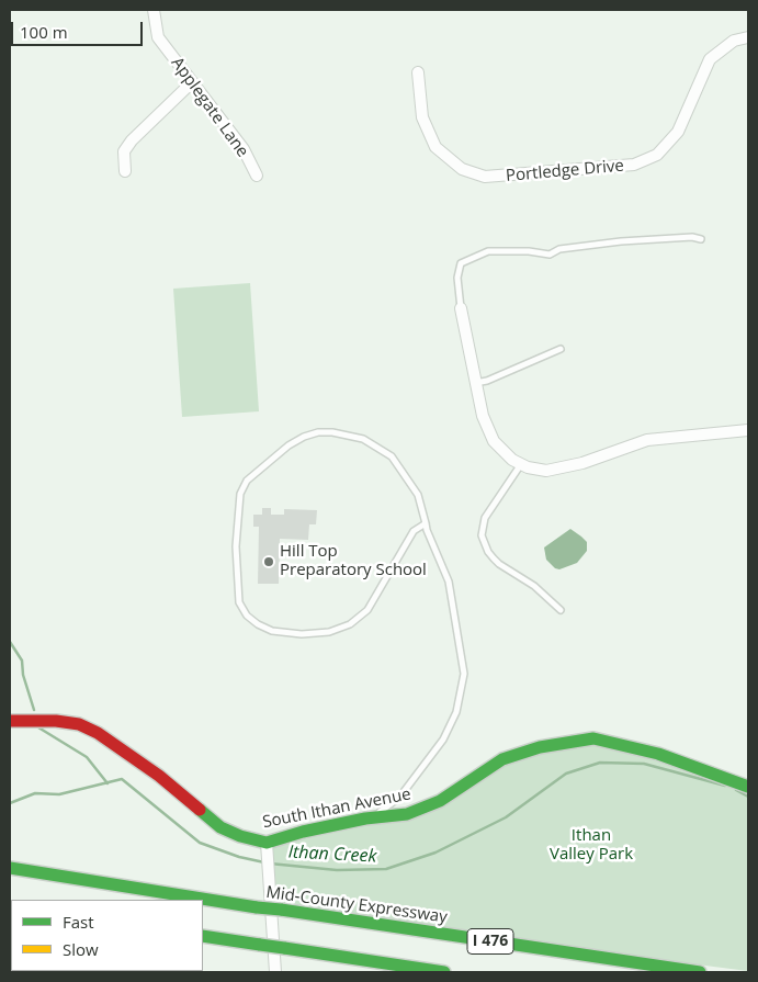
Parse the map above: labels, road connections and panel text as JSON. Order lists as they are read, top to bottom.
{
  "streets": {
    "main road": ["South Ithan Avenue", "Mid-County Expressway", "I 476"],
    "street": ["Applegate Lane", "Portledge Drive"]
  },
  "water": ["Ithan Creek"],
  "parks": ["Ithan Valley Park"],
  "places": ["Hill Top Preparatory School"],
  "legend": ["Fast", "Slow"],
  "scale_bar": "100 m"
}
